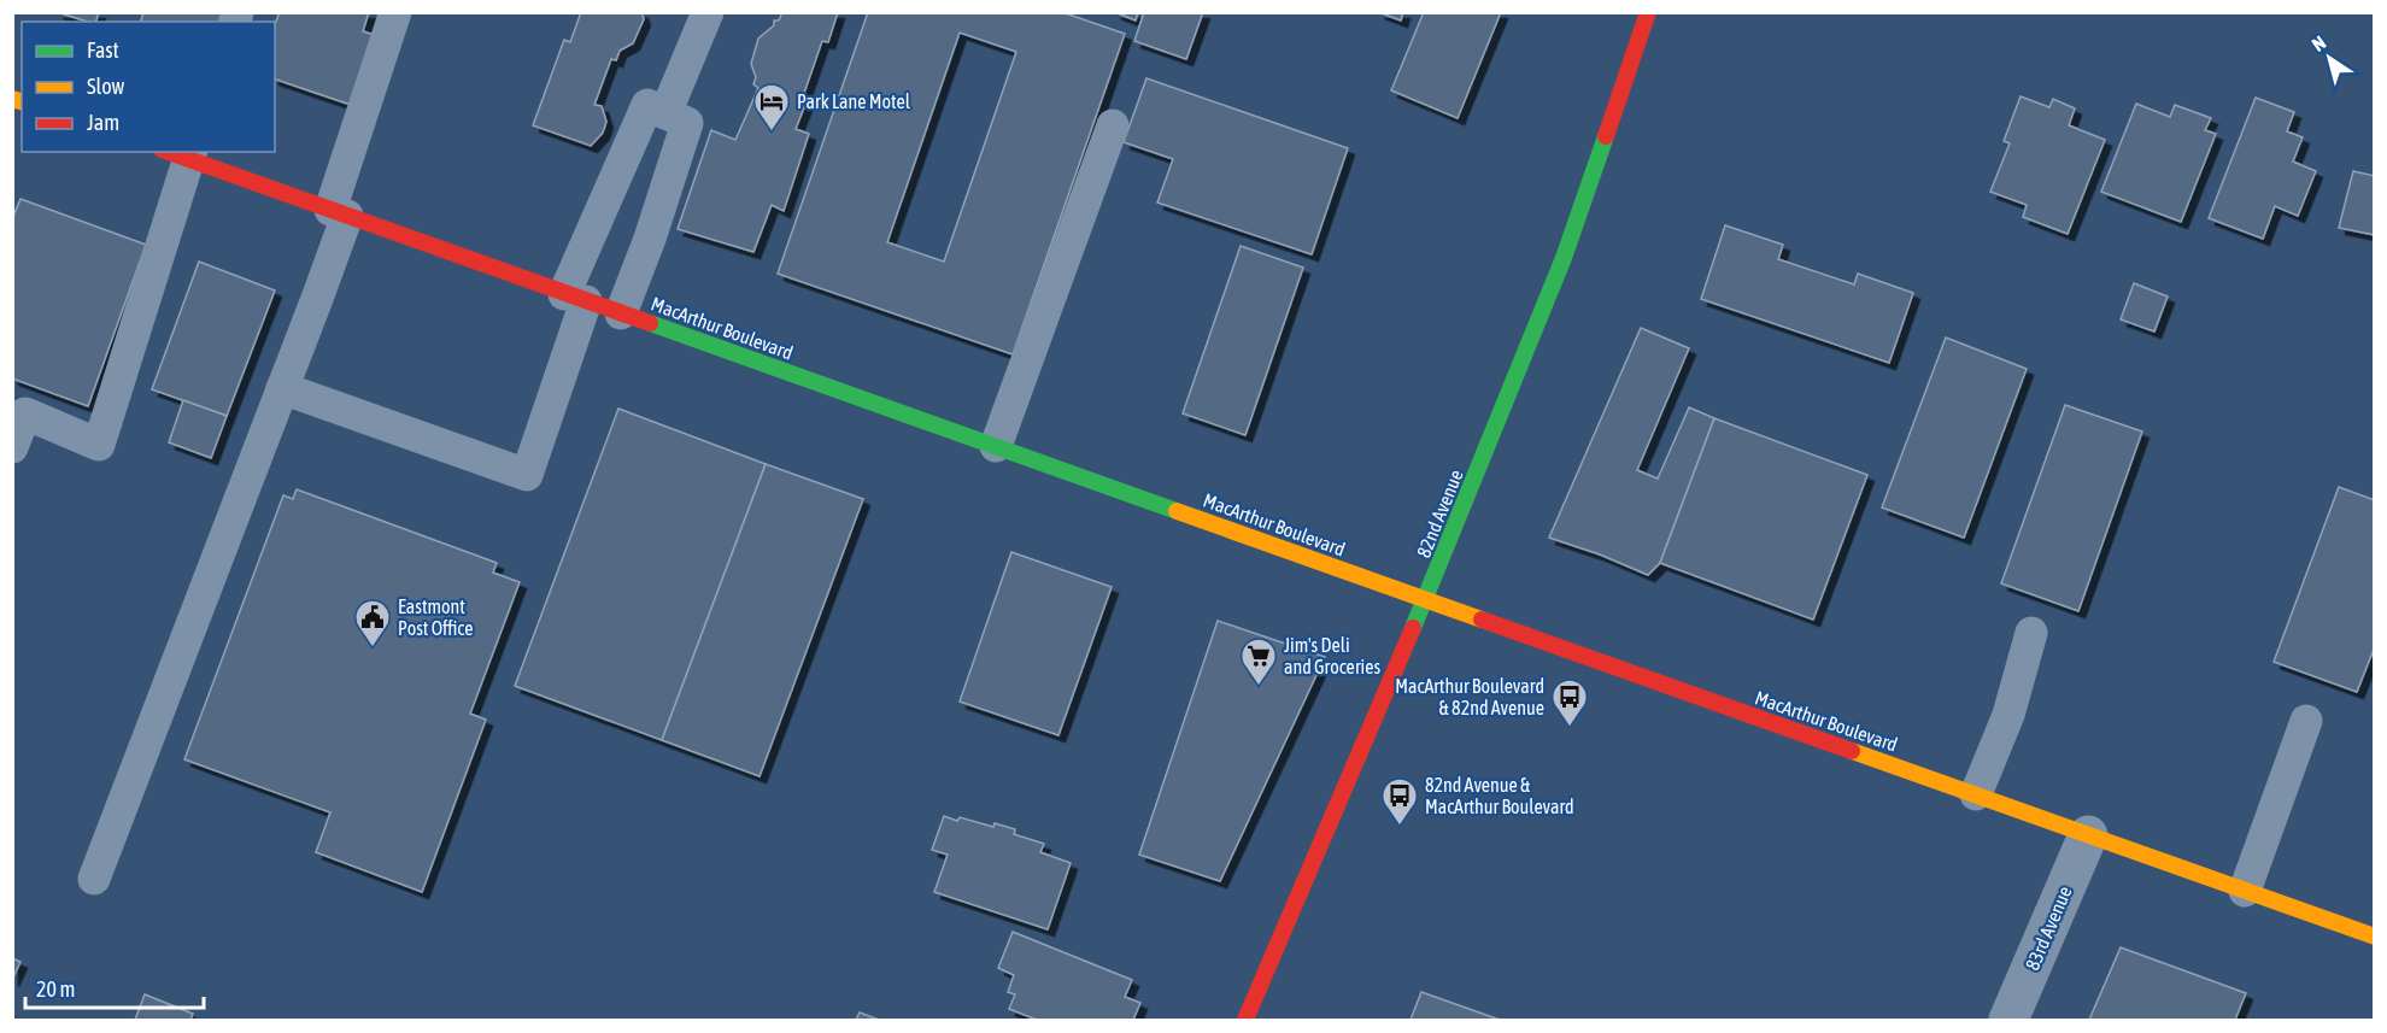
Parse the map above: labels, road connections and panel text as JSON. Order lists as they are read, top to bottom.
{
  "streets": {
    "main road": ["MacArthur Boulevard", "82nd Avenue"],
    "street": ["83rd Avenue"]
  },
  "crossings": [
    ["MacArthur Boulevard", "82nd Avenue"],
    ["MacArthur Boulevard", "83rd Avenue"]
  ],
  "places": {
    "hotel": ["Park Lane Motel"],
    "public building": ["Eastmont Post Office"],
    "supermarket": ["Jim's Deli and Groceries"],
    "bus stop": ["MacArthur Boulevard & 82nd Avenue", "82nd Avenue & MacArthur Boulevard"]
  },
  "legend": ["Fast", "Slow", "Jam"],
  "scale_bar": "20 m",
  "north": "top left"
}
